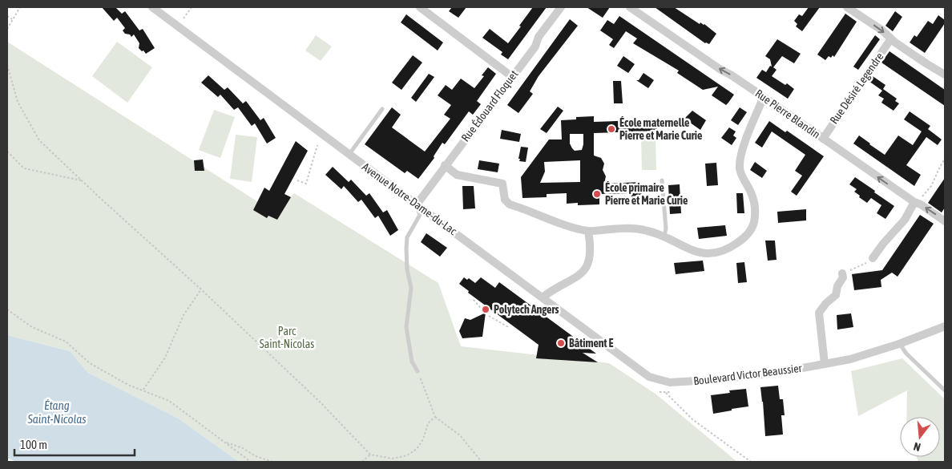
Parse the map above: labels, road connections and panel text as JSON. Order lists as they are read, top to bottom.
{
  "streets": {
    "street": [
      "Rue Désiré Legendre",
      "Rue Édouard Floquet",
      "Rue Pierre Blandin",
      "Avenue Notre-Dame-du-Lac",
      "Boulevard Victor Beaussier"
    ]
  },
  "crossings": [
    ["Rue Désiré Legendre", "Rue Pierre Blandin"],
    ["Rue Édouard Floquet", "Avenue Notre-Dame-du-Lac"],
    ["Avenue Notre-Dame-du-Lac", "Boulevard Victor Beaussier"]
  ],
  "one_way": ["Rue Pierre Blandin"],
  "water": ["Étang Saint-Nicolas"],
  "parks": ["Parc Saint-Nicolas"],
  "places": [
    "École maternelle Pierre et Marie Curie",
    "École primaire Pierre et Marie Curie",
    "Polytech Angers",
    "Bâtiment E"
  ],
  "scale_bar": "100 m",
  "north": "bottom"
}
